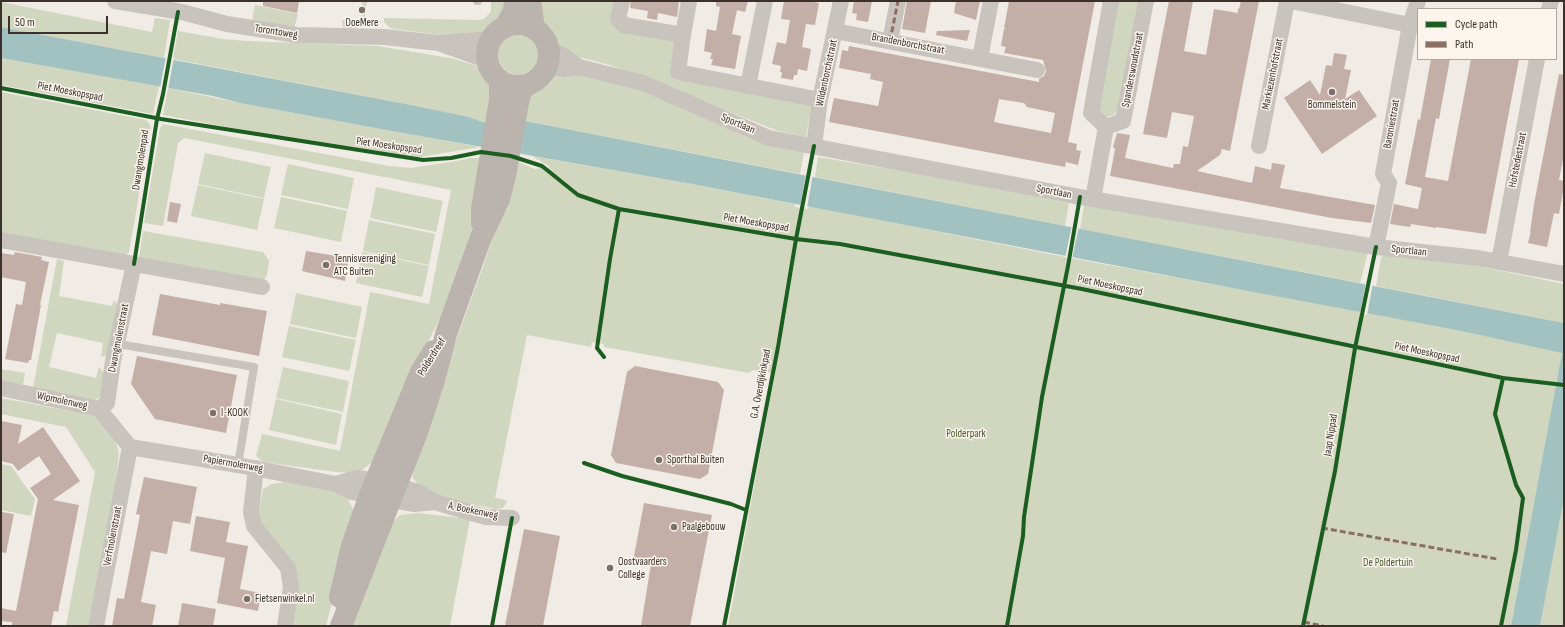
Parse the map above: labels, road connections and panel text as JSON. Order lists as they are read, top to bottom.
{
  "streets": {
    "main road": ["Polderdreef"],
    "street": [
      "Torontoweg",
      "Brandenborchstraat",
      "Spanderswoudstraat",
      "Wildenborchstraat",
      "Markiezenhofstraat",
      "Sportlaan",
      "Baroniestraat",
      "Hofstedestraat",
      "Dwangmolenstraat",
      "Wipmolenweg",
      "Papiermolenweg",
      "A. Boekenweg",
      "Verfmolenstraat"
    ],
    "cycle path": [
      "Piet Moeskopspad",
      "Dwangmolenpad",
      "G.A. Overdijkinkpad",
      "Jaap Nippad"
    ]
  },
  "crossings": [
    ["Torontoweg", "Sportlaan"],
    ["Brandenborchstraat", "Wildenborchstraat"],
    ["Wildenborchstraat", "Sportlaan"],
    ["Sportlaan", "Baroniestraat"],
    ["Sportlaan", "Hofstedestraat"],
    ["Dwangmolenstraat", "Wipmolenweg"],
    ["Polderdreef", "Papiermolenweg"],
    ["Polderdreef", "A. Boekenweg"],
    ["Wipmolenweg", "Papiermolenweg"],
    ["Wipmolenweg", "Verfmolenstraat"],
    ["Papiermolenweg", "A. Boekenweg"],
    ["Papiermolenweg", "Verfmolenstraat"]
  ],
  "parks": ["Polderpark", "De Poldertuin"],
  "places": [
    "DoeMere",
    "Bommelstein",
    "Tennisvereniging ATC Buiten",
    "I-KOOK",
    "Sporthal Buiten",
    "Paalgebouw",
    "Oostvaarders College",
    "Fietsenwinkel.nl"
  ],
  "legend": ["Cycle path", "Path"],
  "scale_bar": "50 m"
}
